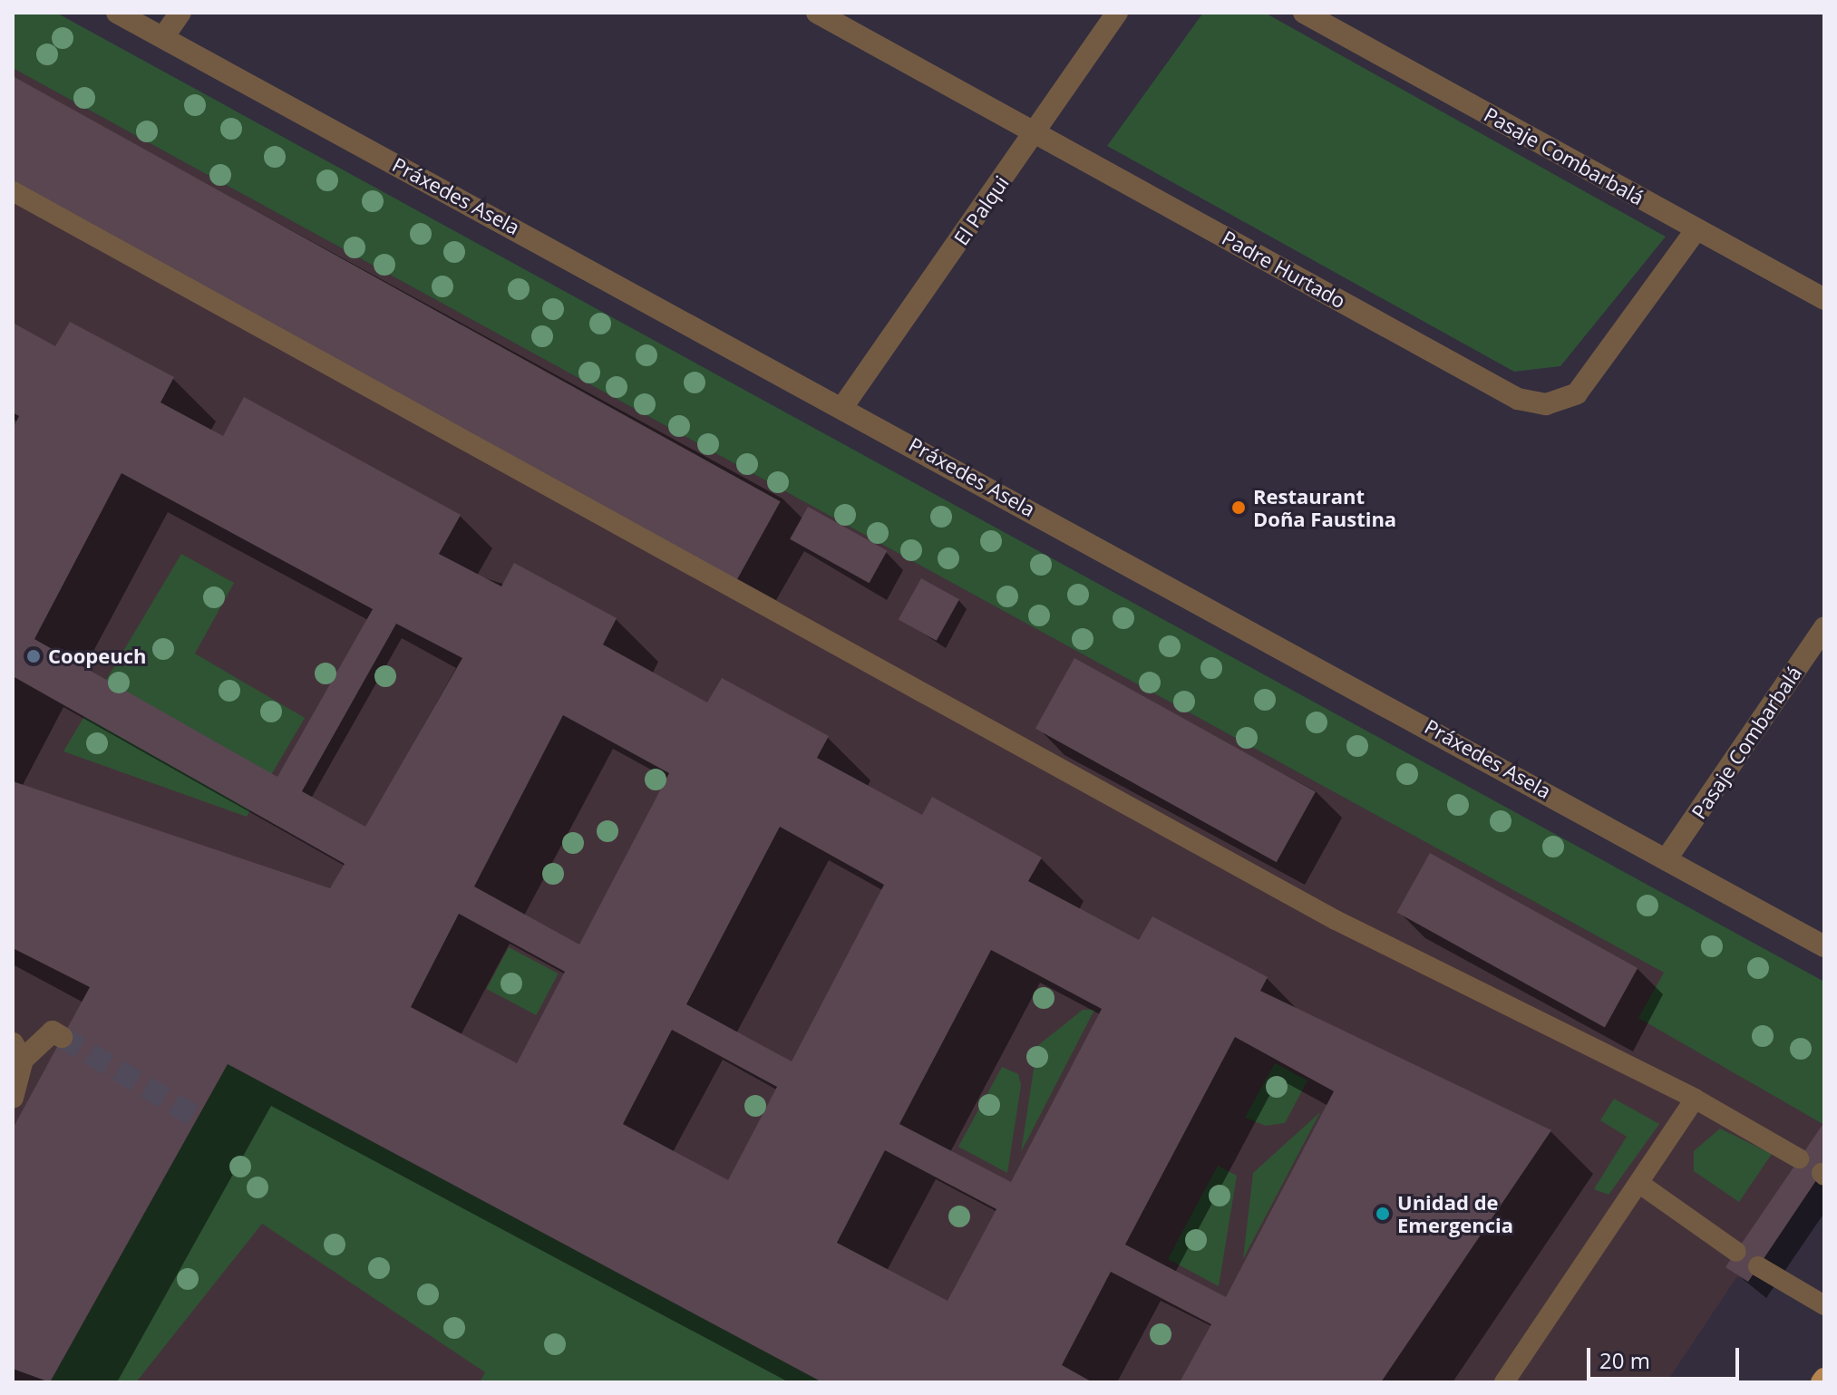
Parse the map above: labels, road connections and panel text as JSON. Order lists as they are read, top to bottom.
{
  "streets": {
    "street": [
      "Pasaje Combarbalá",
      "Práxedes Asela",
      "El Palqui",
      "Padre Hurtado"
    ]
  },
  "crossings": [
    ["Pasaje Combarbalá", "Práxedes Asela"],
    ["Pasaje Combarbalá", "Padre Hurtado"],
    ["Práxedes Asela", "El Palqui"],
    ["El Palqui", "Padre Hurtado"]
  ],
  "places": ["Restaurant Doña Faustina", "Coopeuch", "Unidad de Emergencia"],
  "scale_bar": "20 m"
}
